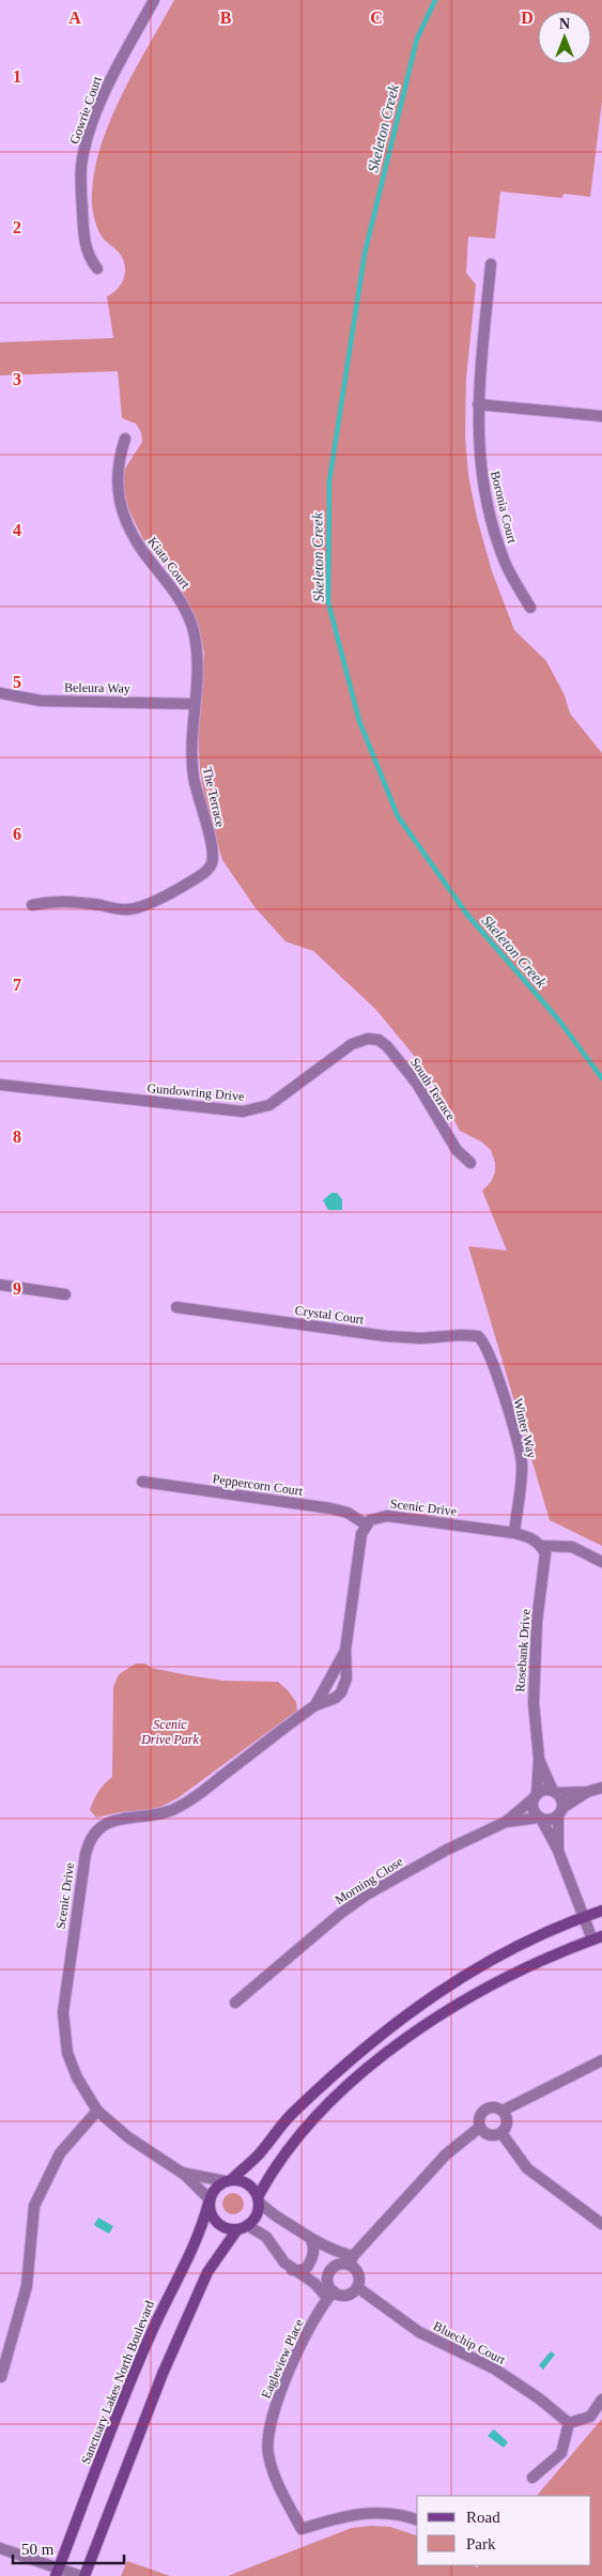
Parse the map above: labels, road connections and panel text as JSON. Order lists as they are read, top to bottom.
{
  "streets": {
    "street": [
      "Gowrie Court",
      "Boronia Court",
      "Kiata Court",
      "Beleura Way",
      "The Terrace",
      "South Terrace",
      "Gundowring Drive",
      "Crystal Court",
      "Winter Way",
      "Peppercorn Court",
      "Scenic Drive",
      "Rosebank Drive",
      "Morning Close",
      "Bluechip Court",
      "Eagleview Place",
      "Sanctuary Lakes North Boulevard"
    ]
  },
  "crossings": [
    ["Kiata Court", "Beleura Way"],
    ["Kiata Court", "The Terrace"],
    ["Beleura Way", "The Terrace"],
    ["South Terrace", "Gundowring Drive"],
    ["Crystal Court", "Winter Way"],
    ["Winter Way", "Scenic Drive"],
    ["Peppercorn Court", "Scenic Drive"],
    ["Scenic Drive", "Rosebank Drive"],
    ["Scenic Drive", "Sanctuary Lakes North Boulevard"],
    ["Rosebank Drive", "Morning Close"],
    ["Bluechip Court", "Eagleview Place"]
  ],
  "water": ["Skeleton Creek"],
  "parks": ["Scenic Drive Park"],
  "legend": ["Road", "Park"],
  "scale_bar": "50 m",
  "north": "top",
  "grid": {
    "columns": [
      "A",
      "B",
      "C",
      "D"
    ],
    "rows": [
      "1",
      "2",
      "3",
      "4",
      "5",
      "6",
      "7",
      "8",
      "9"
    ]
  }
}
